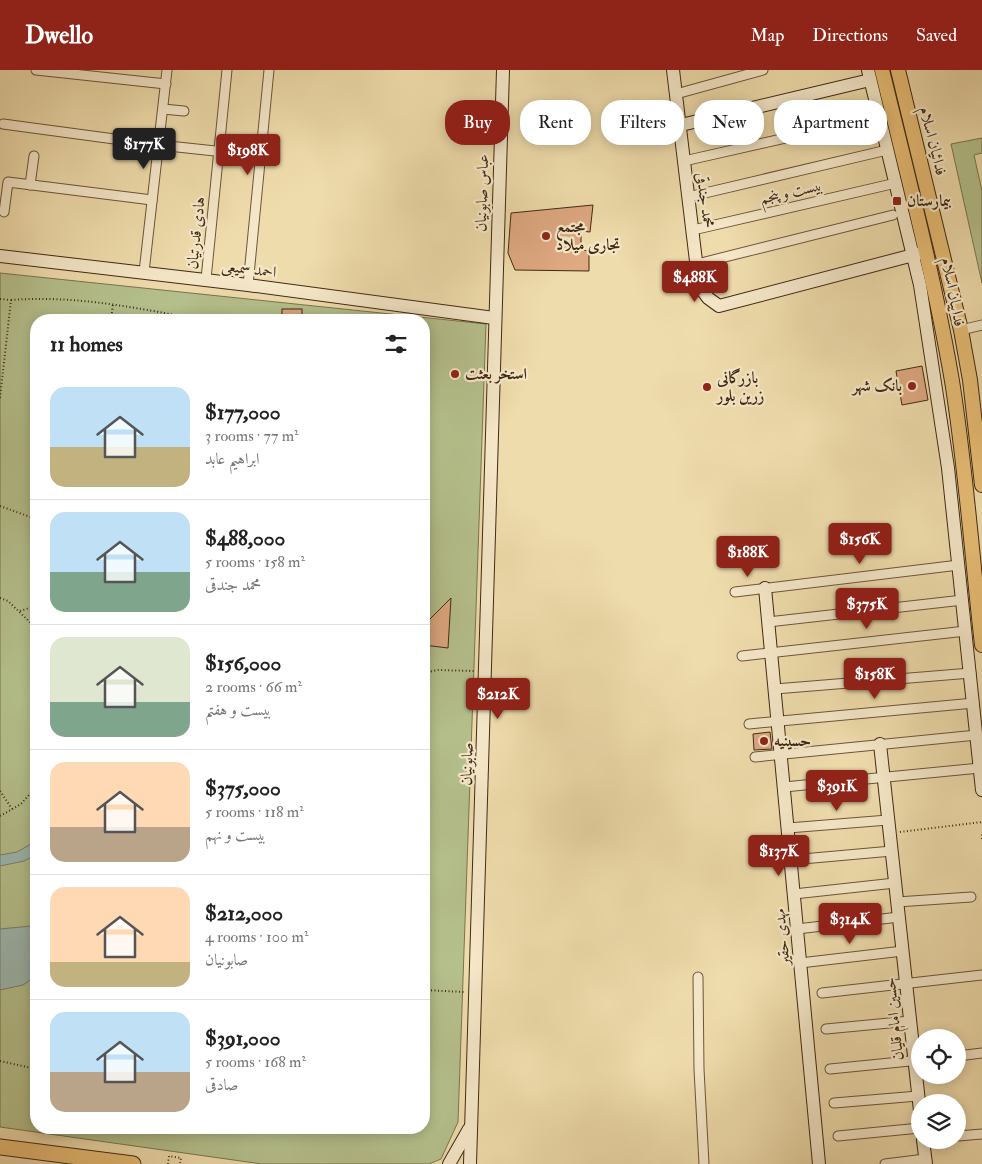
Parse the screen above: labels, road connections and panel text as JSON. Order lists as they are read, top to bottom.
{
  "streets": {
    "main road": ["فدائیان اسلام", "فداییان اسلام"],
    "street": [
      "بیست و پنجم",
      "عباس صابونیان",
      "محمد جندقی",
      "هادی قدرتیان",
      "احمد سمیعی",
      "صابونیان",
      "مهدی حقیر",
      "حسین امام قلیان"
    ]
  },
  "crossings": [
    ["بیست و پنجم", "محمد جندقی"],
    ["عباس صابونیان", "احمد سمیعی"],
    ["عباس صابونیان", "صابونیان"],
    ["محمد جندقی", "فداییان اسلام"],
    ["هادی قدرتیان", "احمد سمیعی"],
    ["احمد سمیعی", "صابونیان"]
  ],
  "places": {
    "transit": ["بیمارستان"],
    "other": [
      "مجتمع تجاری میلاد",
      "استخر بعثت",
      "بانک شهر",
      "بازرگانی زرین بلور",
      "حسینیه"
    ]
  },
  "page": {
    "header": "Dwello",
    "nav": ["Map", "Directions", "Saved"],
    "chip": [
      "Buy",
      "Rent",
      "Filters",
      "New",
      "Apartment"
    ],
    "price": [
      "$177K",
      "$198K",
      "$488K",
      "$156K",
      "$188K",
      "$375K",
      "$158K",
      "$212K",
      "$391K",
      "$137K",
      "$314K"
    ],
    "heading": "11 homes",
    "list": [
      {
        "name": "$177,000",
        "note": "3 rooms · 77 m² · ابراهیم عابد"
      },
      {
        "name": "$488,000",
        "note": "5 rooms · 158 m² · محمد جندقی"
      },
      {
        "name": "$156,000",
        "note": "2 rooms · 66 m² · بیست و هفتم"
      },
      {
        "name": "$375,000",
        "note": "5 rooms · 118 m² · بیست و نهم"
      },
      {
        "name": "$212,000",
        "note": "4 rooms · 100 m² · صابونیان"
      },
      {
        "name": "$391,000",
        "note": "5 rooms · 168 m² · صادقی"
      }
    ]
  }
}
